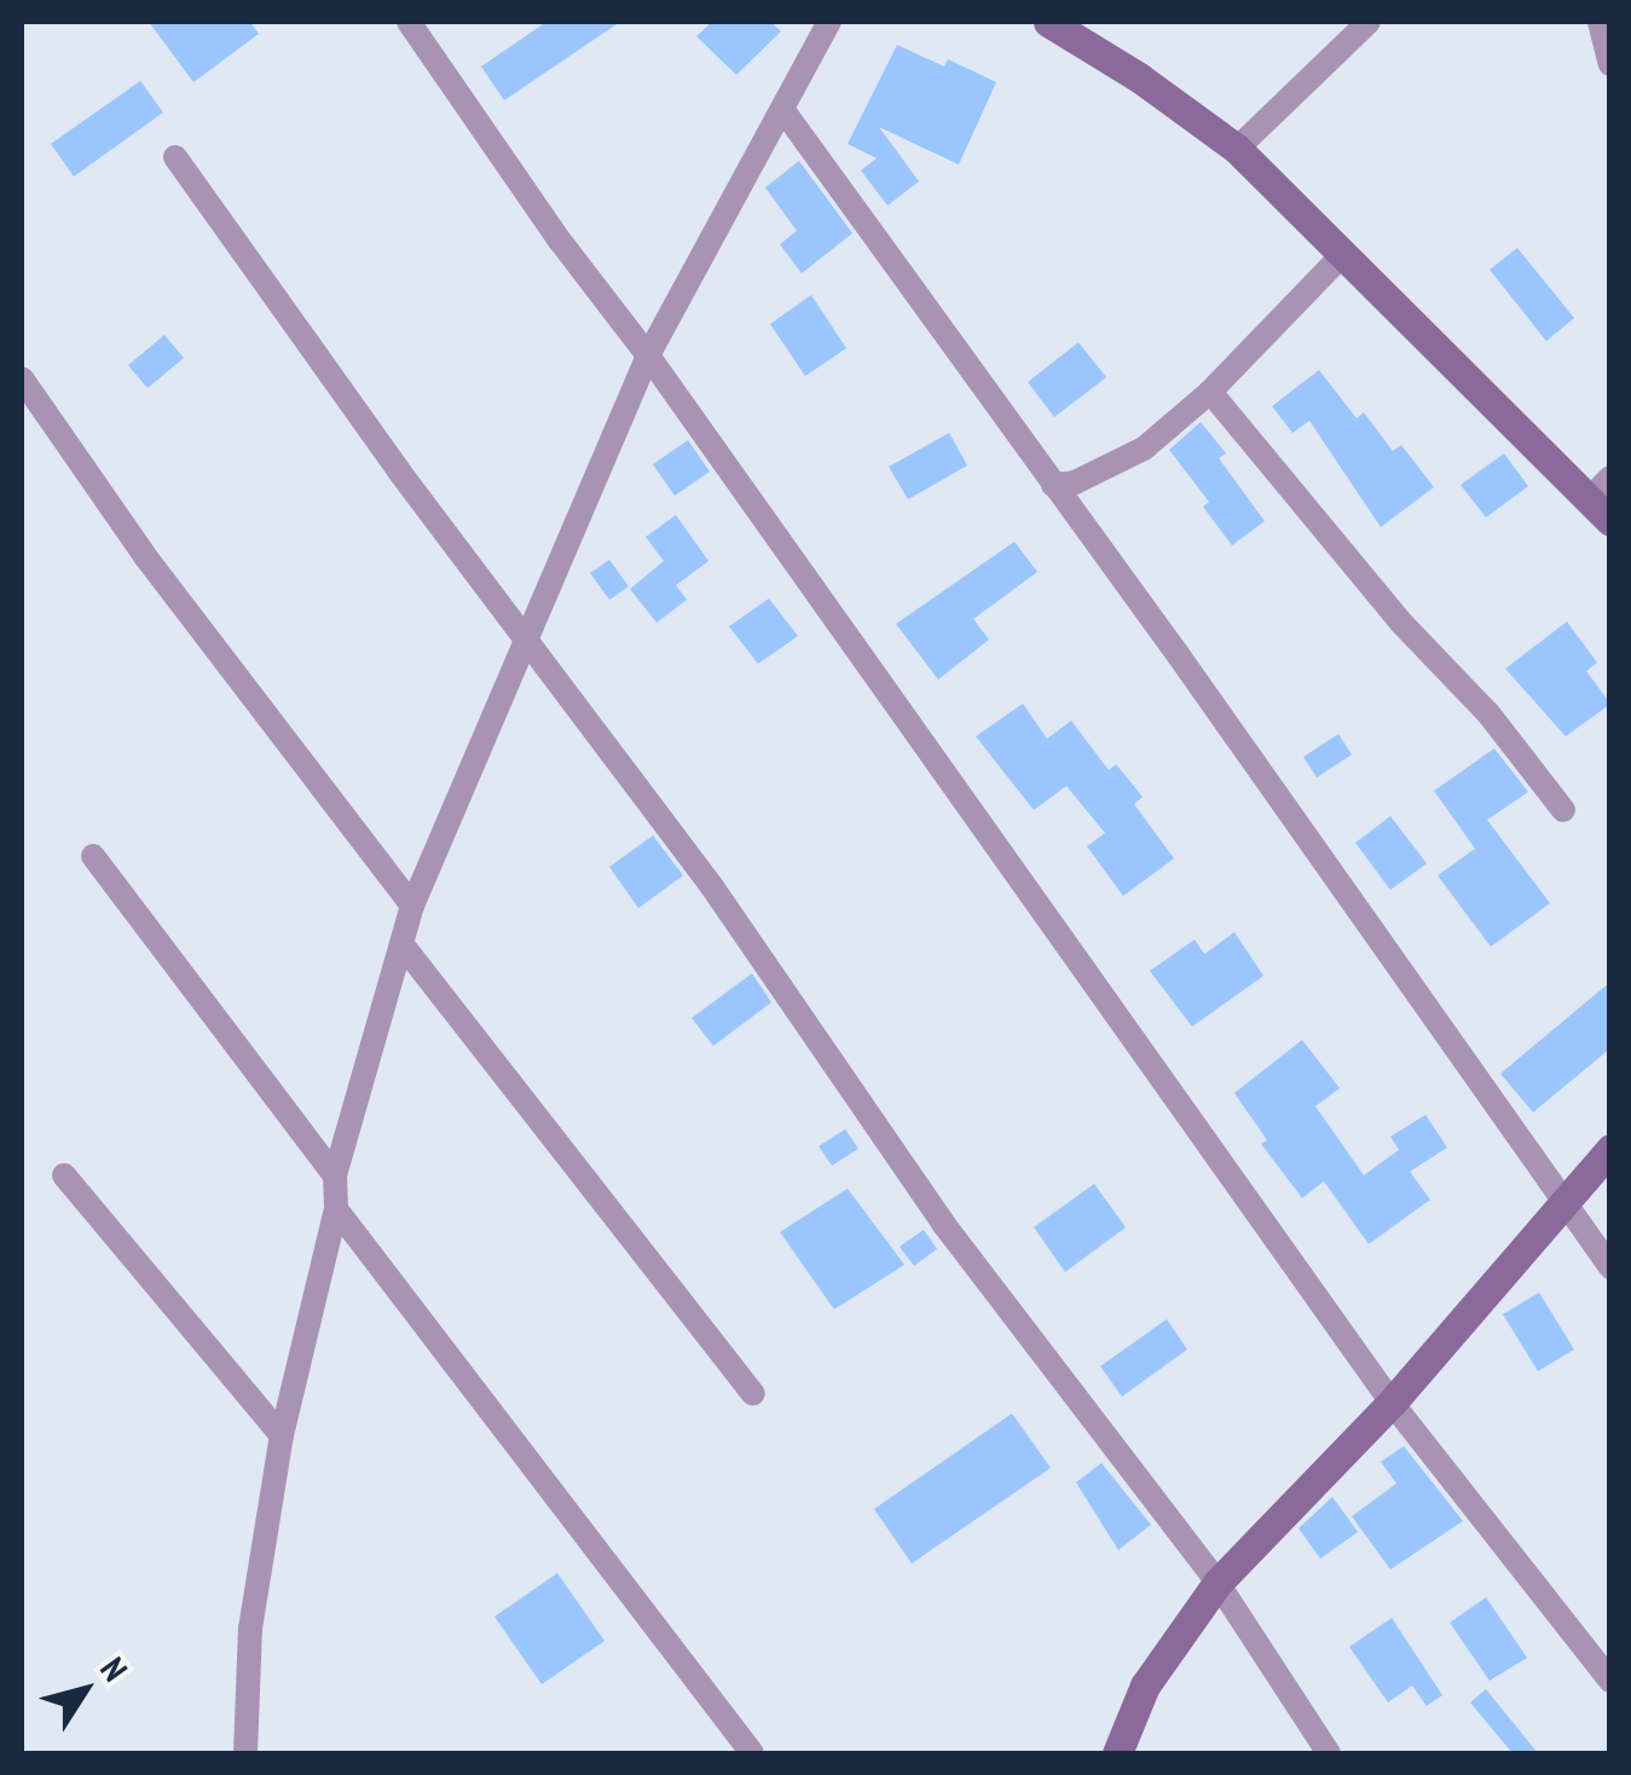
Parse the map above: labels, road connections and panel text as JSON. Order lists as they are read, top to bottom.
{
  "north": "top right"
}
